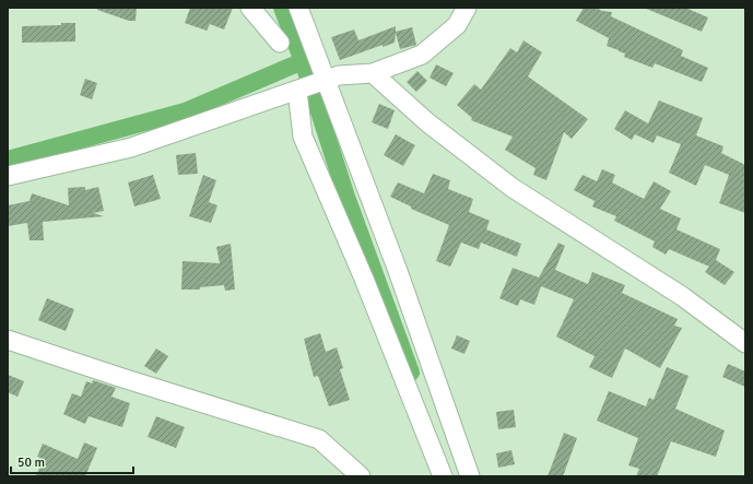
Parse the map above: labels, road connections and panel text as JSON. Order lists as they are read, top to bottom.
{
  "scale_bar": "50 m"
}
